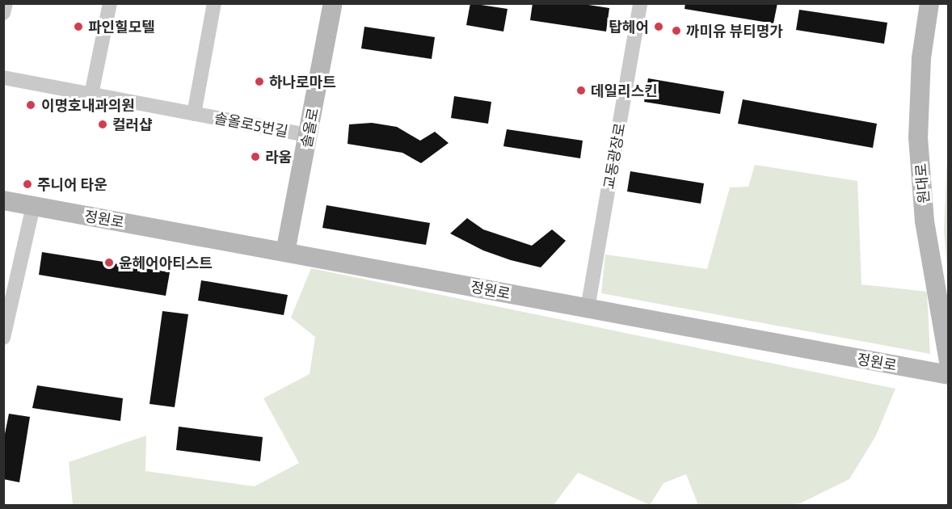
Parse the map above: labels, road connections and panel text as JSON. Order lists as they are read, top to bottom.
{
  "streets": {
    "street": [
      "솔올로5번길",
      "솔올로",
      "교동광장로",
      "원대로",
      "정원로"
    ]
  },
  "crossings": [
    ["솔올로5번길", "솔올로"],
    ["솔올로", "정원로"],
    ["교동광장로", "정원로"]
  ],
  "places": [
    "파인힐모텔",
    "탑헤어",
    "까미유 뷰티명가",
    "하나로마트",
    "데일리스킨",
    "이명호내과의원",
    "컬러샵",
    "라움",
    "주니어 타운",
    "윤헤어아티스트"
  ]
}
